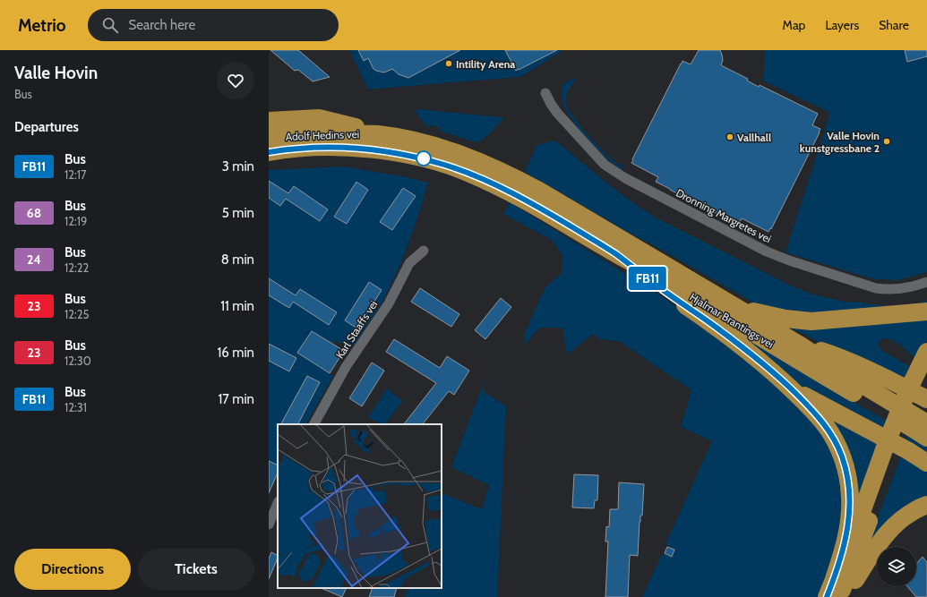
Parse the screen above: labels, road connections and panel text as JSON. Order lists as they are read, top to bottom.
{
  "streets": {
    "highway": ["Adolf Hedins vei", "Hjalmar Brantings vei"],
    "street": ["Dronning Margretes vei", "Karl Staaffs vei"]
  },
  "crossings": [
    ["Adolf Hedins vei", "Hjalmar Brantings vei"]
  ],
  "places": ["Intility Arena", "Vallhall", "Valle Hovin kunstgressbane 2"],
  "lines": ["bus line FB11"],
  "page": {
    "header": "Metrio",
    "search": "Search here",
    "nav": ["Map", "Layers", "Share"],
    "heading": [
      ["Valle Hovin", "Bus"],
      "Departures"
    ],
    "on_map": "FB11",
    "list": [
      {
        "mark": "FB11",
        "name": "Bus",
        "note": "12:17",
        "value": "3 min"
      },
      {
        "mark": "68",
        "name": "Bus",
        "note": "12:19",
        "value": "5 min"
      },
      {
        "mark": "24",
        "name": "Bus",
        "note": "12:22",
        "value": "8 min"
      },
      {
        "mark": "23",
        "name": "Bus",
        "note": "12:25",
        "value": "11 min"
      },
      {
        "mark": "23",
        "name": "Bus",
        "note": "12:30",
        "value": "16 min"
      },
      {
        "mark": "FB11",
        "name": "Bus",
        "note": "12:31",
        "value": "17 min"
      }
    ],
    "buttons": ["Directions", "Tickets"]
  }
}
